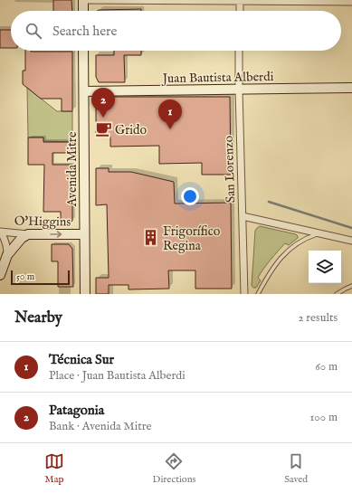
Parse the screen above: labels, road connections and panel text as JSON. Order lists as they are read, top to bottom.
{
  "streets": {
    "street": [
      "Juan Bautista Alberdi",
      "Avenida Mitre",
      "San Lorenzo",
      "O'Higgins"
    ]
  },
  "crossings": [
    ["Juan Bautista Alberdi", "Avenida Mitre"],
    ["Juan Bautista Alberdi", "San Lorenzo"],
    ["Avenida Mitre", "O'Higgins"]
  ],
  "one_way": ["O'Higgins"],
  "places": {
    "cafe": ["Grido"],
    "building": ["Frigorífico Regina"]
  },
  "scale_bar": "50 m",
  "page": {
    "search": "Search here",
    "pins": ["2", "1"],
    "scale": "50 m",
    "heading": ["Nearby", "2 results"],
    "list": [
      {
        "mark": "1",
        "name": "Técnica Sur",
        "note": "Place · Juan Bautista Alberdi",
        "value": "60 m"
      },
      {
        "mark": "2",
        "name": "Patagonia",
        "note": "Bank · Avenida Mitre",
        "value": "100 m"
      }
    ],
    "nav": ["Map", "Directions", "Saved"]
  }
}
